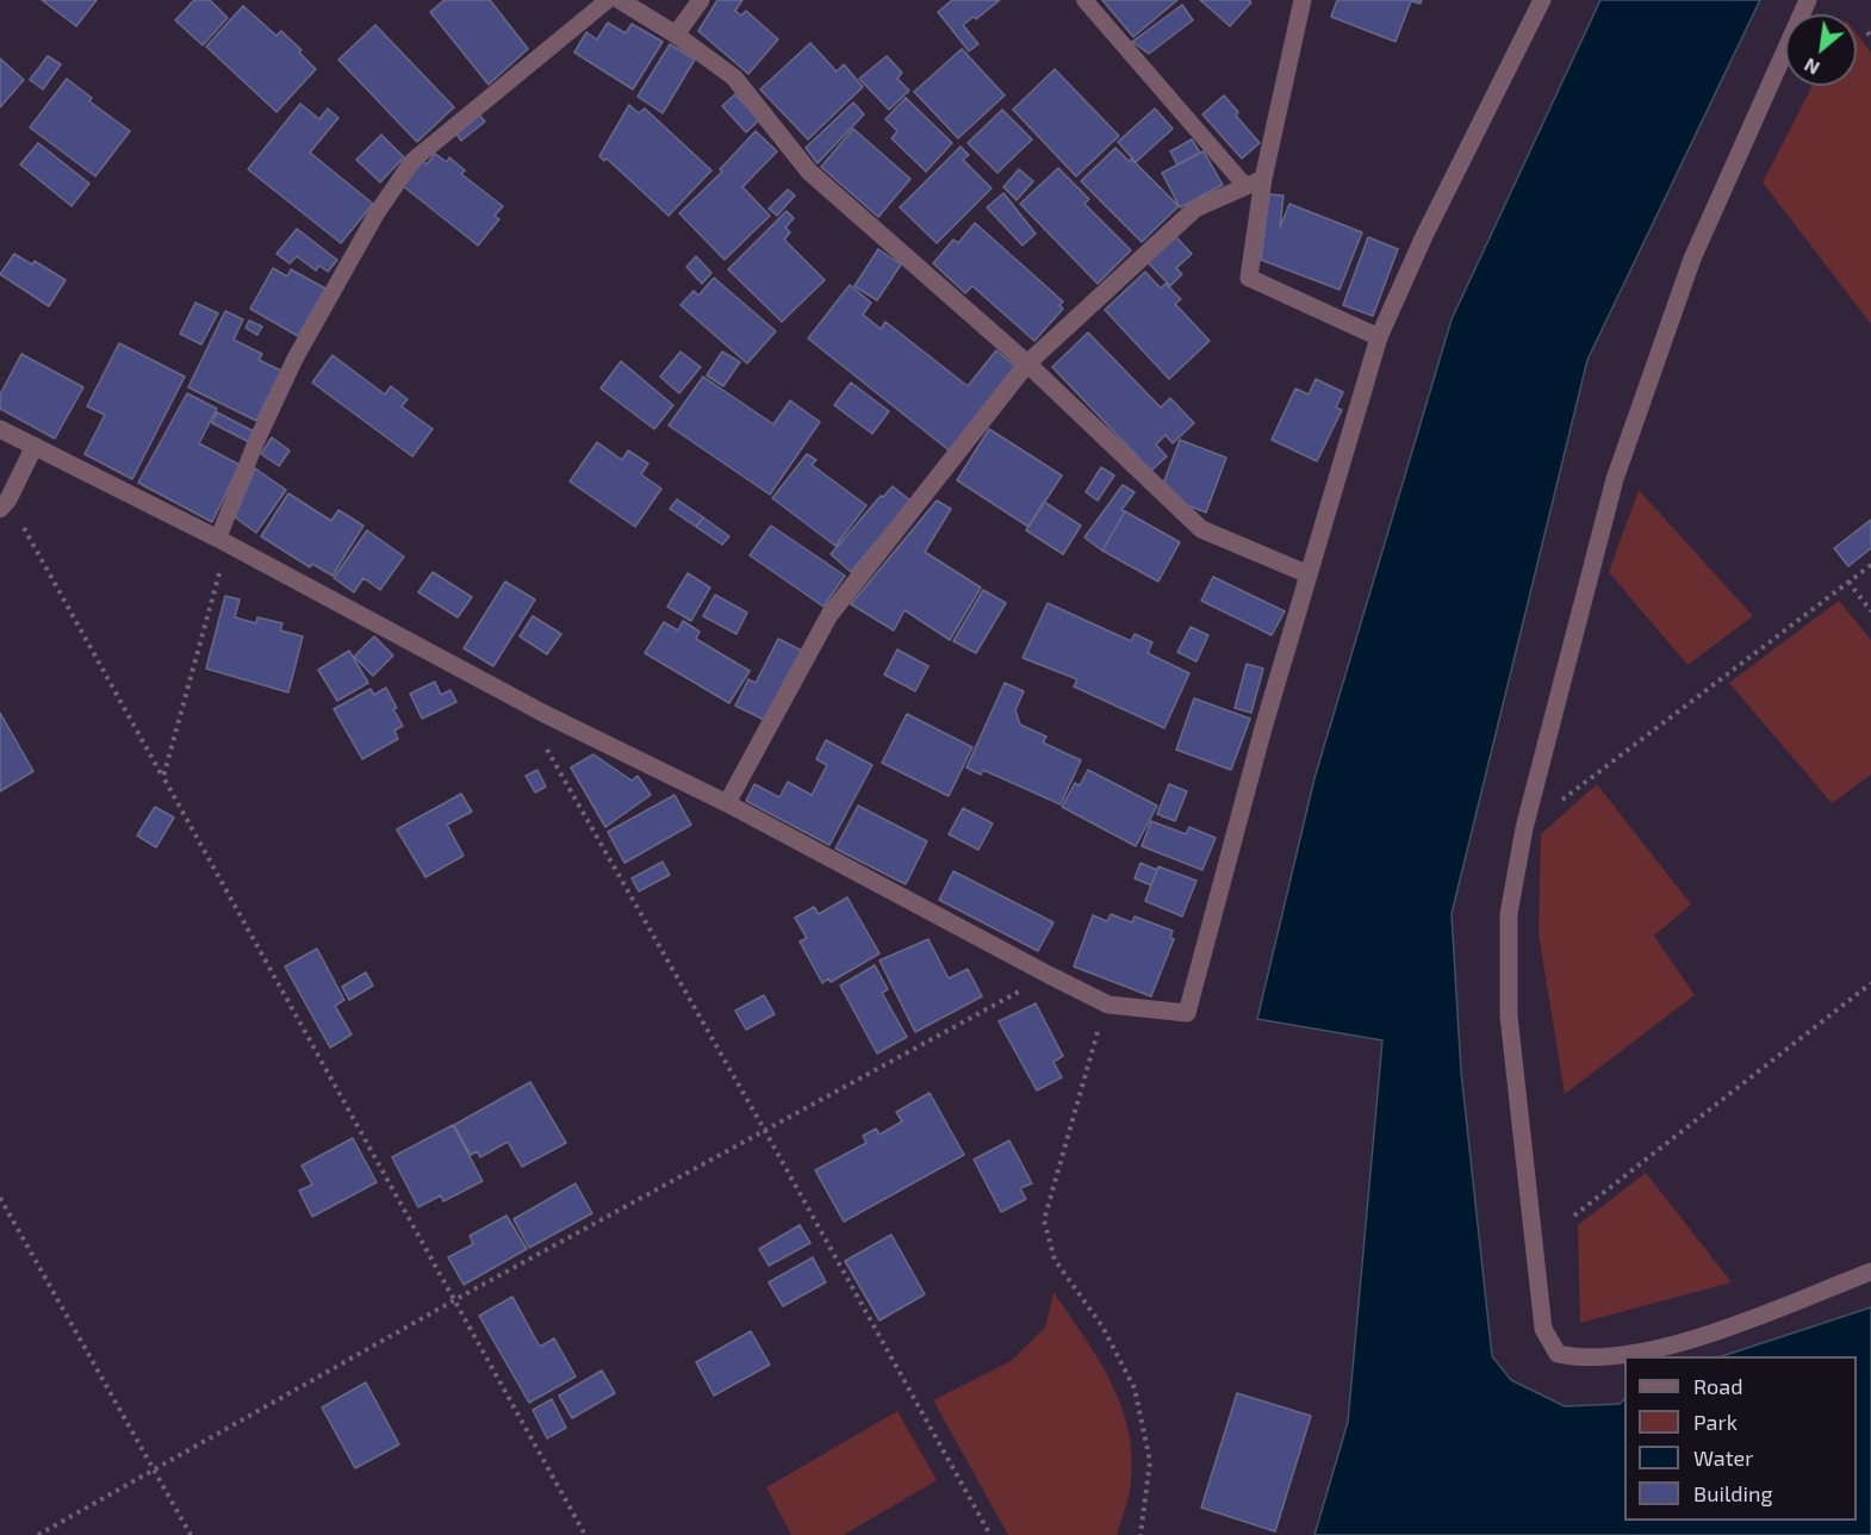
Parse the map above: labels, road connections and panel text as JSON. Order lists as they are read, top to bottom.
{
  "legend": [
    "Road",
    "Park",
    "Water",
    "Building"
  ],
  "north": "bottom left"
}
